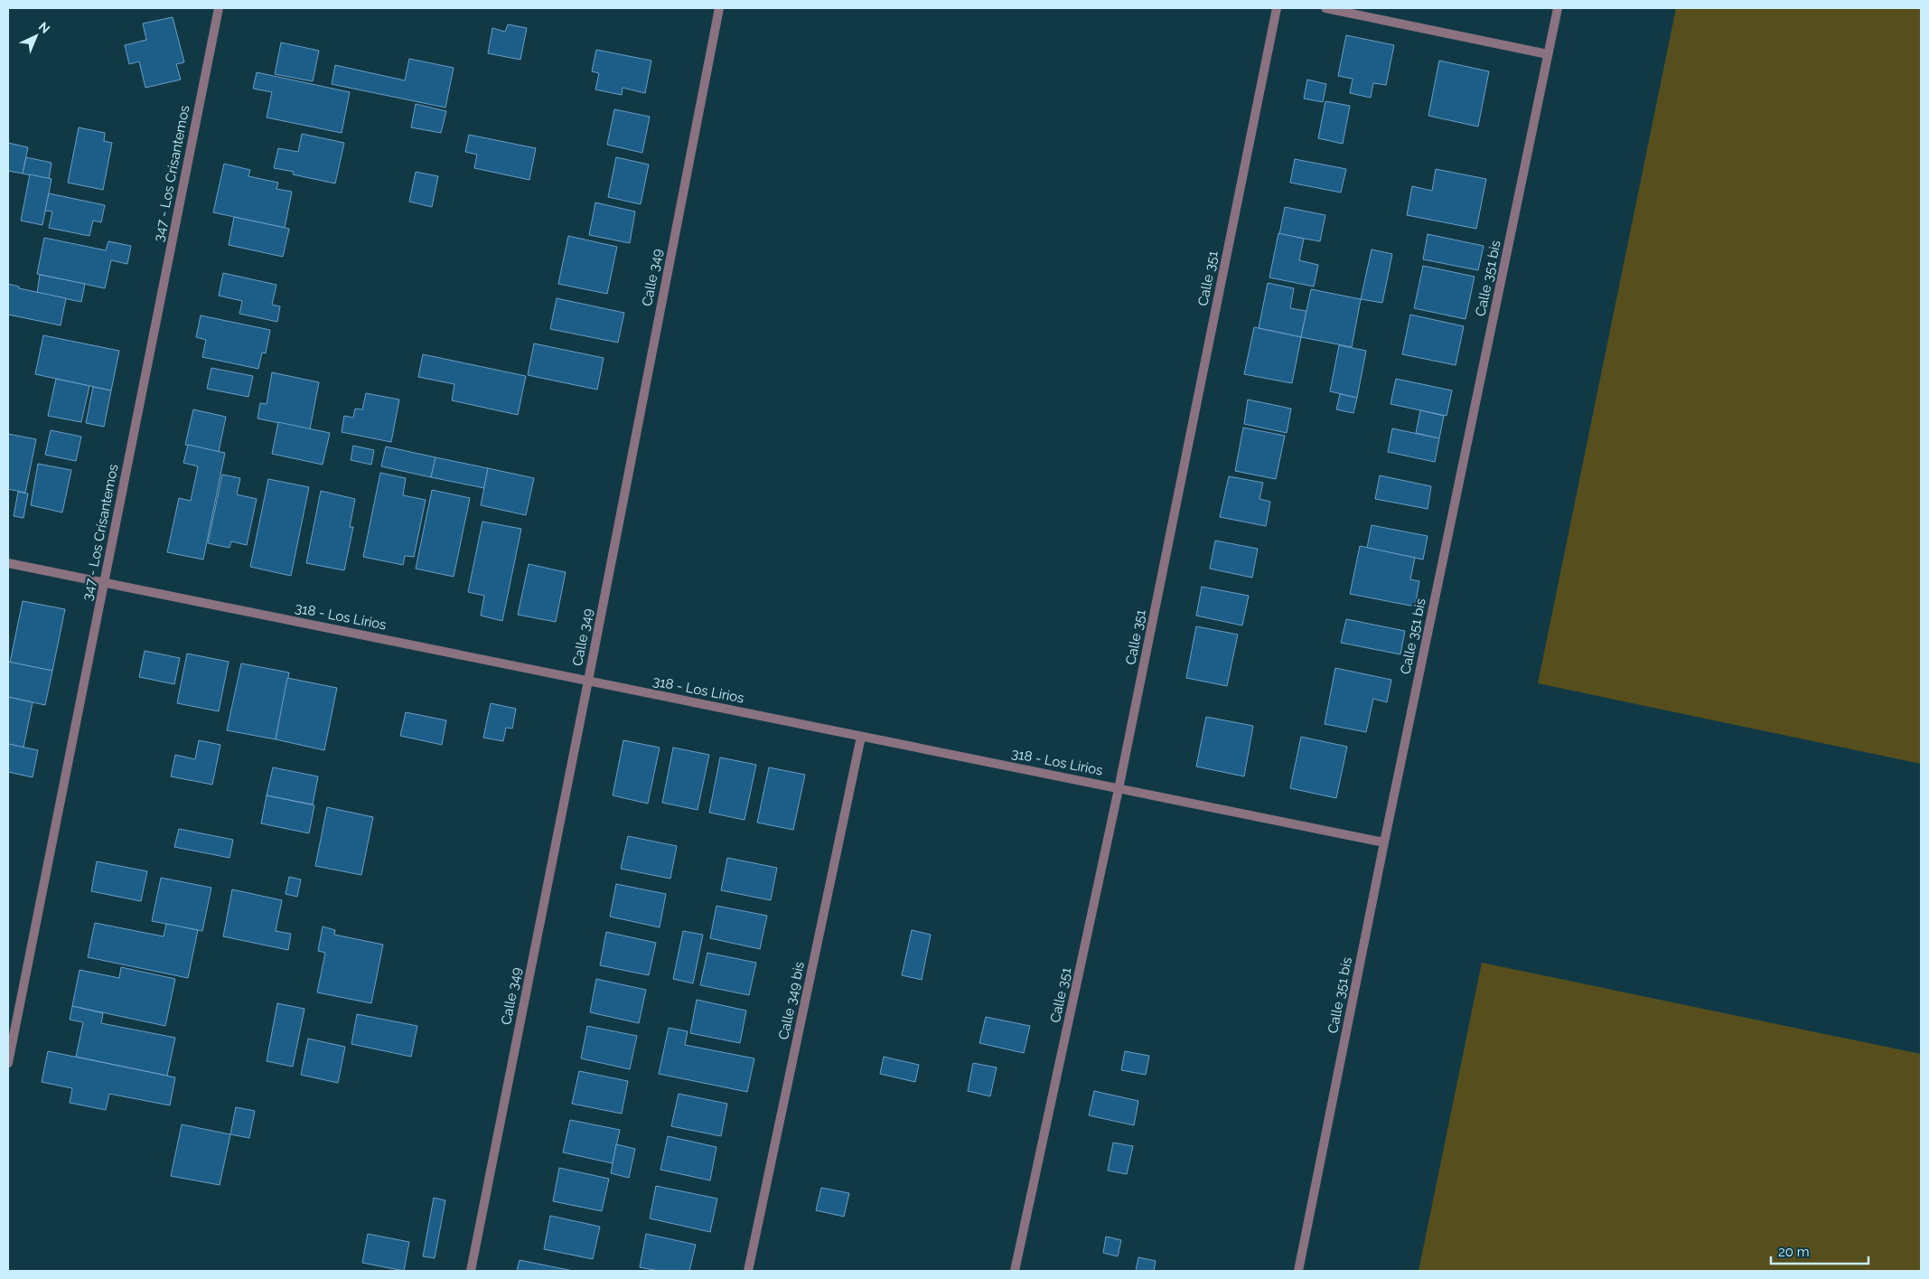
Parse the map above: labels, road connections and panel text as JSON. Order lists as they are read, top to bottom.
{
  "streets": {
    "street": [
      "347 - Los Crisantemos",
      "Calle 349",
      "Calle 351",
      "Calle 351 bis",
      "318 - Los Lirios",
      "Calle 349 bis"
    ]
  },
  "crossings": [
    ["347 - Los Crisantemos", "318 - Los Lirios"],
    ["Calle 349", "318 - Los Lirios"],
    ["Calle 351", "318 - Los Lirios"],
    ["Calle 351 bis", "318 - Los Lirios"],
    ["318 - Los Lirios", "Calle 349 bis"]
  ],
  "scale_bar": "20 m",
  "north": "top right"
}
